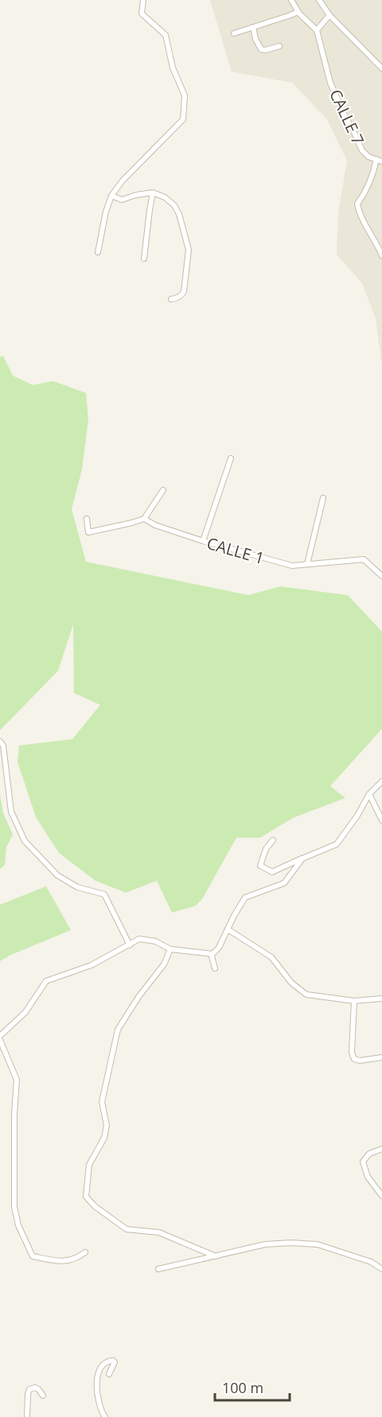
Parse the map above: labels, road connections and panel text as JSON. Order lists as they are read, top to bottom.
{
  "streets": {
    "street": ["CALLE 7", "CALLE 1"]
  },
  "scale_bar": "100 m"
}
